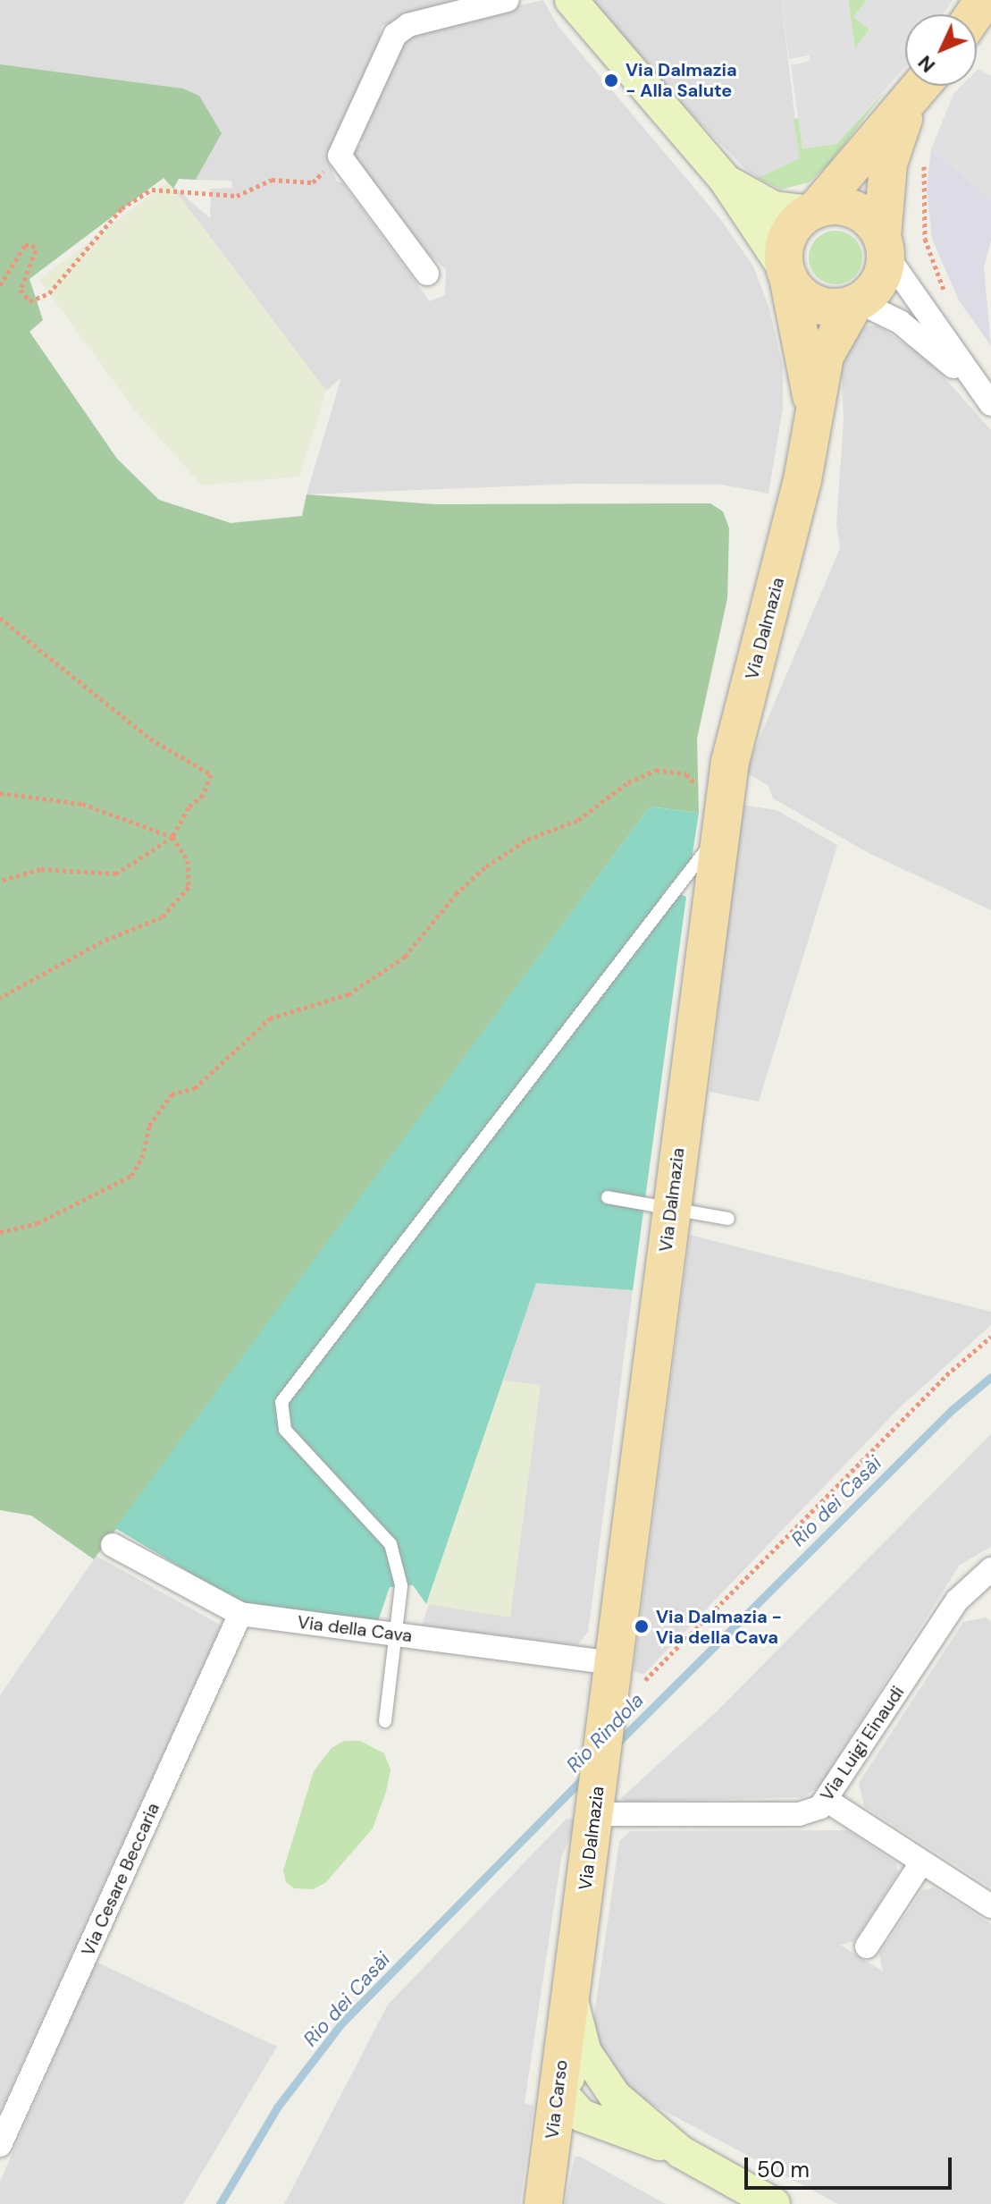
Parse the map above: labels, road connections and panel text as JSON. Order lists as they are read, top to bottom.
{
  "streets": {
    "main road": ["Via Dalmazia", "Via Carso"],
    "street": ["Via della Cava", "Via Luigi Einaudi", "Via Cesare Beccaria"]
  },
  "crossings": [
    ["Via Dalmazia", "Via della Cava"],
    ["Via Dalmazia", "Via Luigi Einaudi"],
    ["Via Dalmazia", "Via Carso"],
    ["Via della Cava", "Via Cesare Beccaria"]
  ],
  "water": ["Rio dei Casài", "Rio Rindola"],
  "places": ["Via Dalmazia - Alla Salute", "Via Dalmazia - Via della Cava"],
  "scale_bar": "50 m",
  "north": "bottom left"
}
